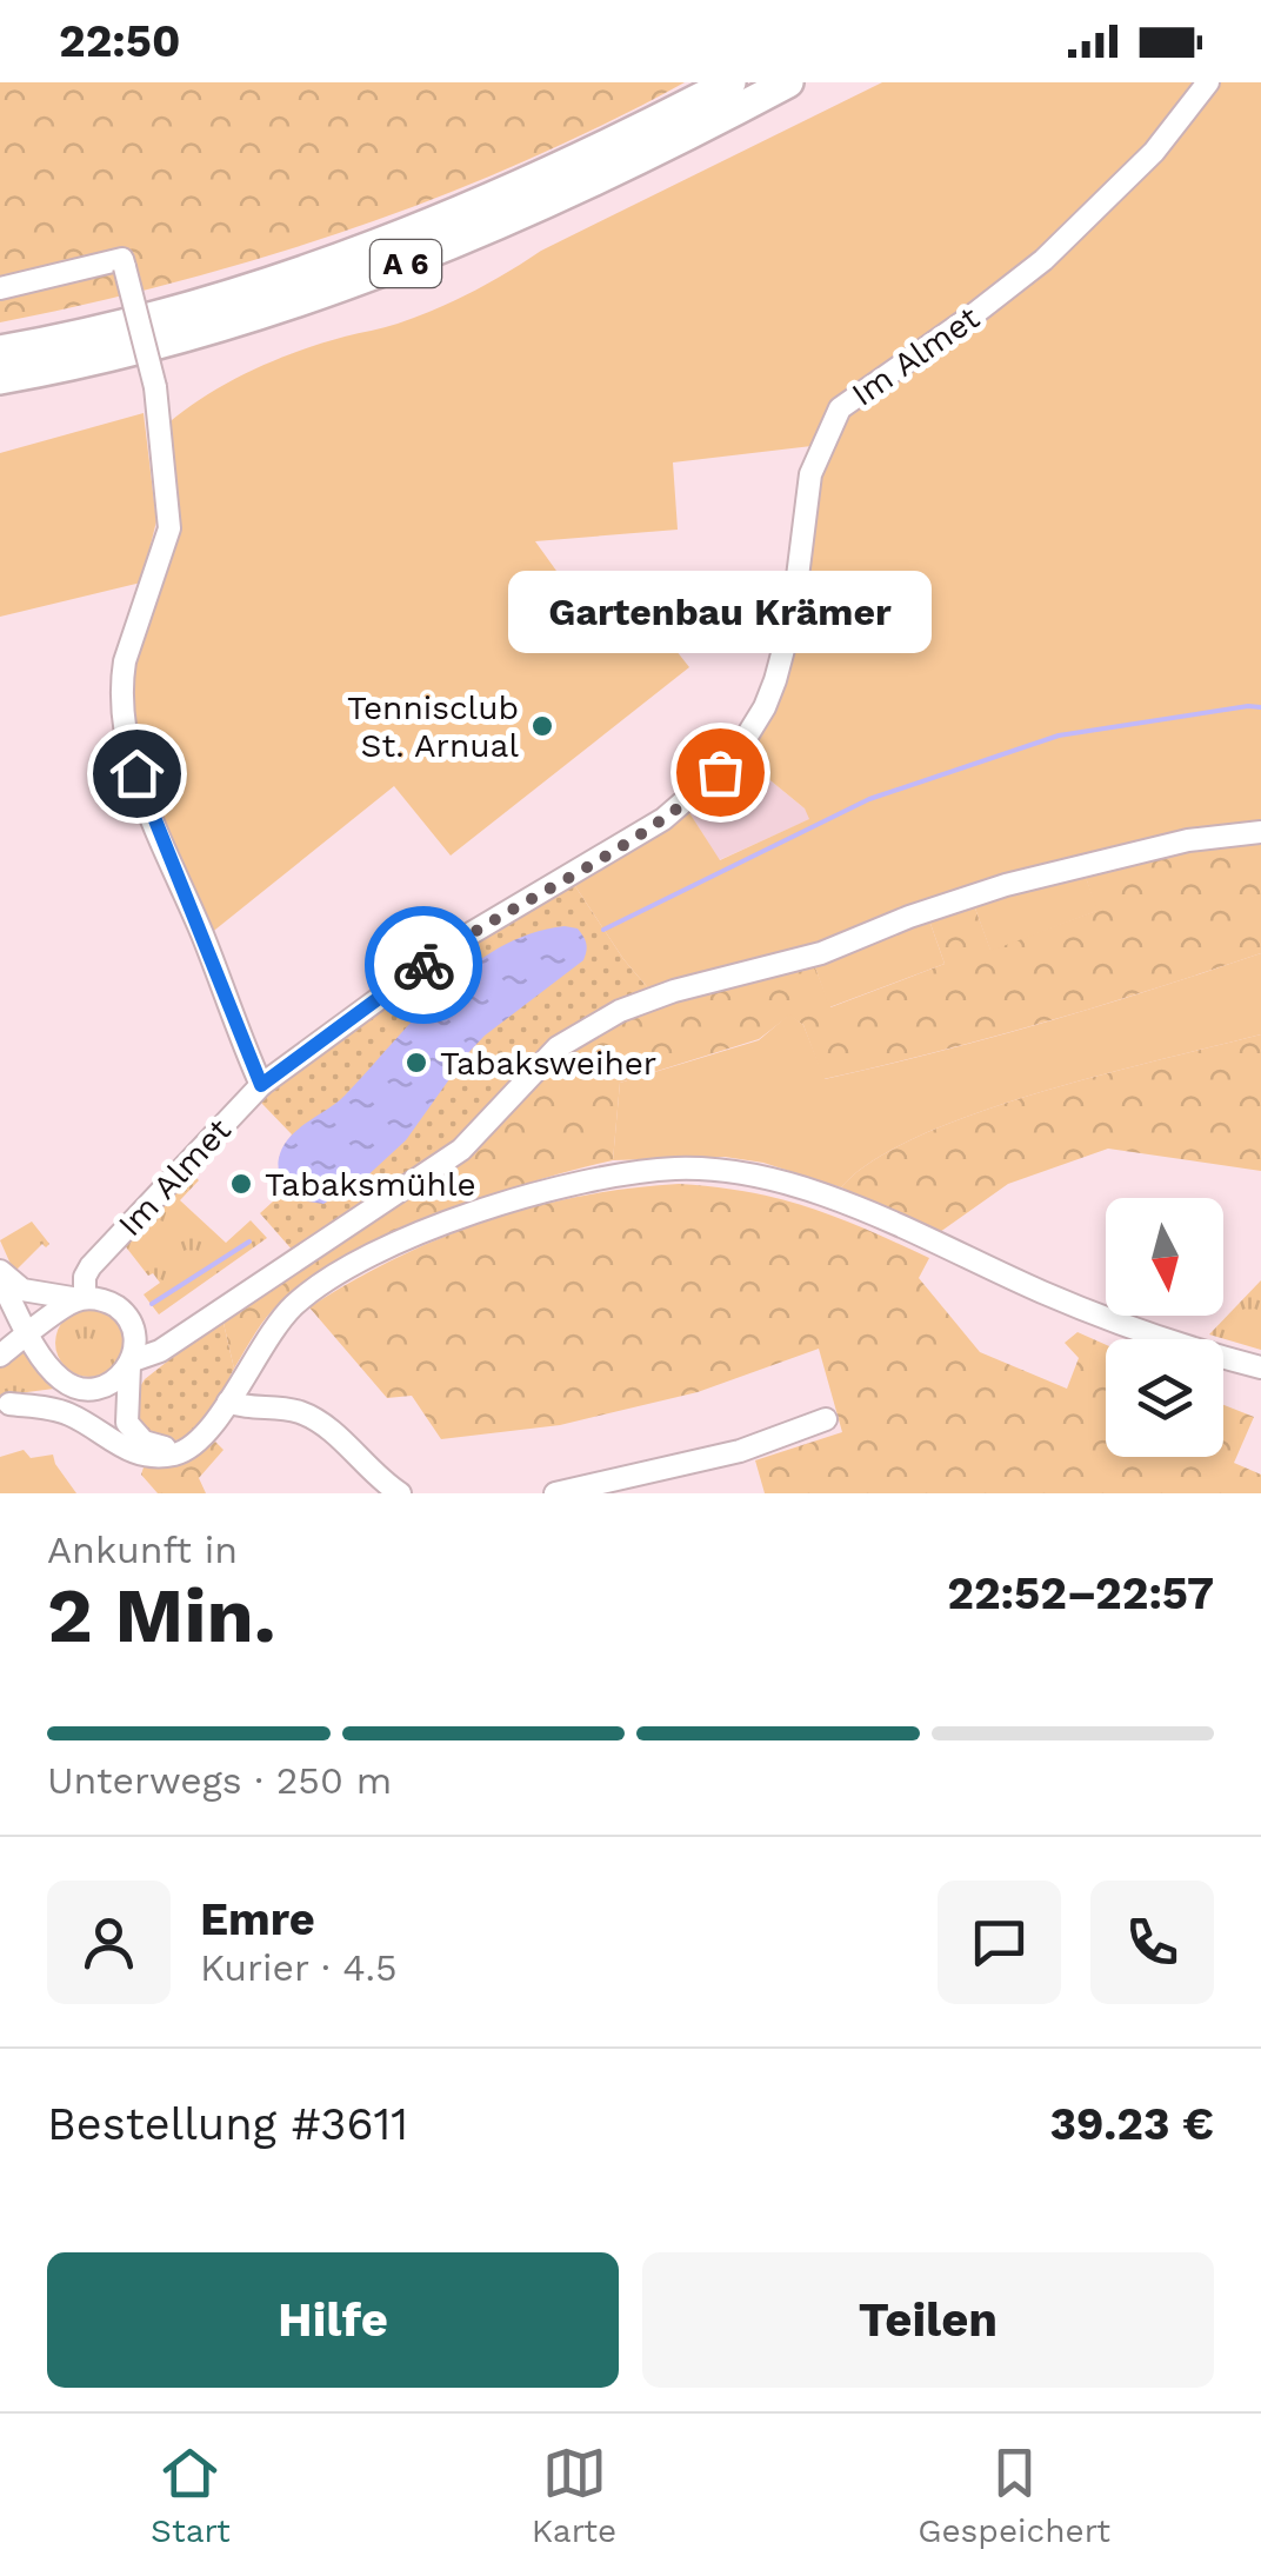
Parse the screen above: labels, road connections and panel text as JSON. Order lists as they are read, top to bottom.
{
  "streets": {
    "highway": ["A 6"],
    "street": ["Im Almet"]
  },
  "places": [
    "Tennisclub St. Arnual",
    "Gartenbau Krämer",
    "Tabaksweiher",
    "Tabaksmühle"
  ],
  "north": "bottom",
  "page": {
    "status": "22:50",
    "bubble": "Gartenbau Krämer",
    "heading": ["2 Min.", "Ankunft in", "22:52–22:57"],
    "panel": [
      "Emre",
      "Kurier · 4.5",
      "Bestellung #3611",
      "39.23 €"
    ],
    "bar": "Unterwegs · 250 m",
    "buttons": ["Hilfe", "Teilen"],
    "tabs": ["Start", "Karte", "Gespeichert"]
  }
}
